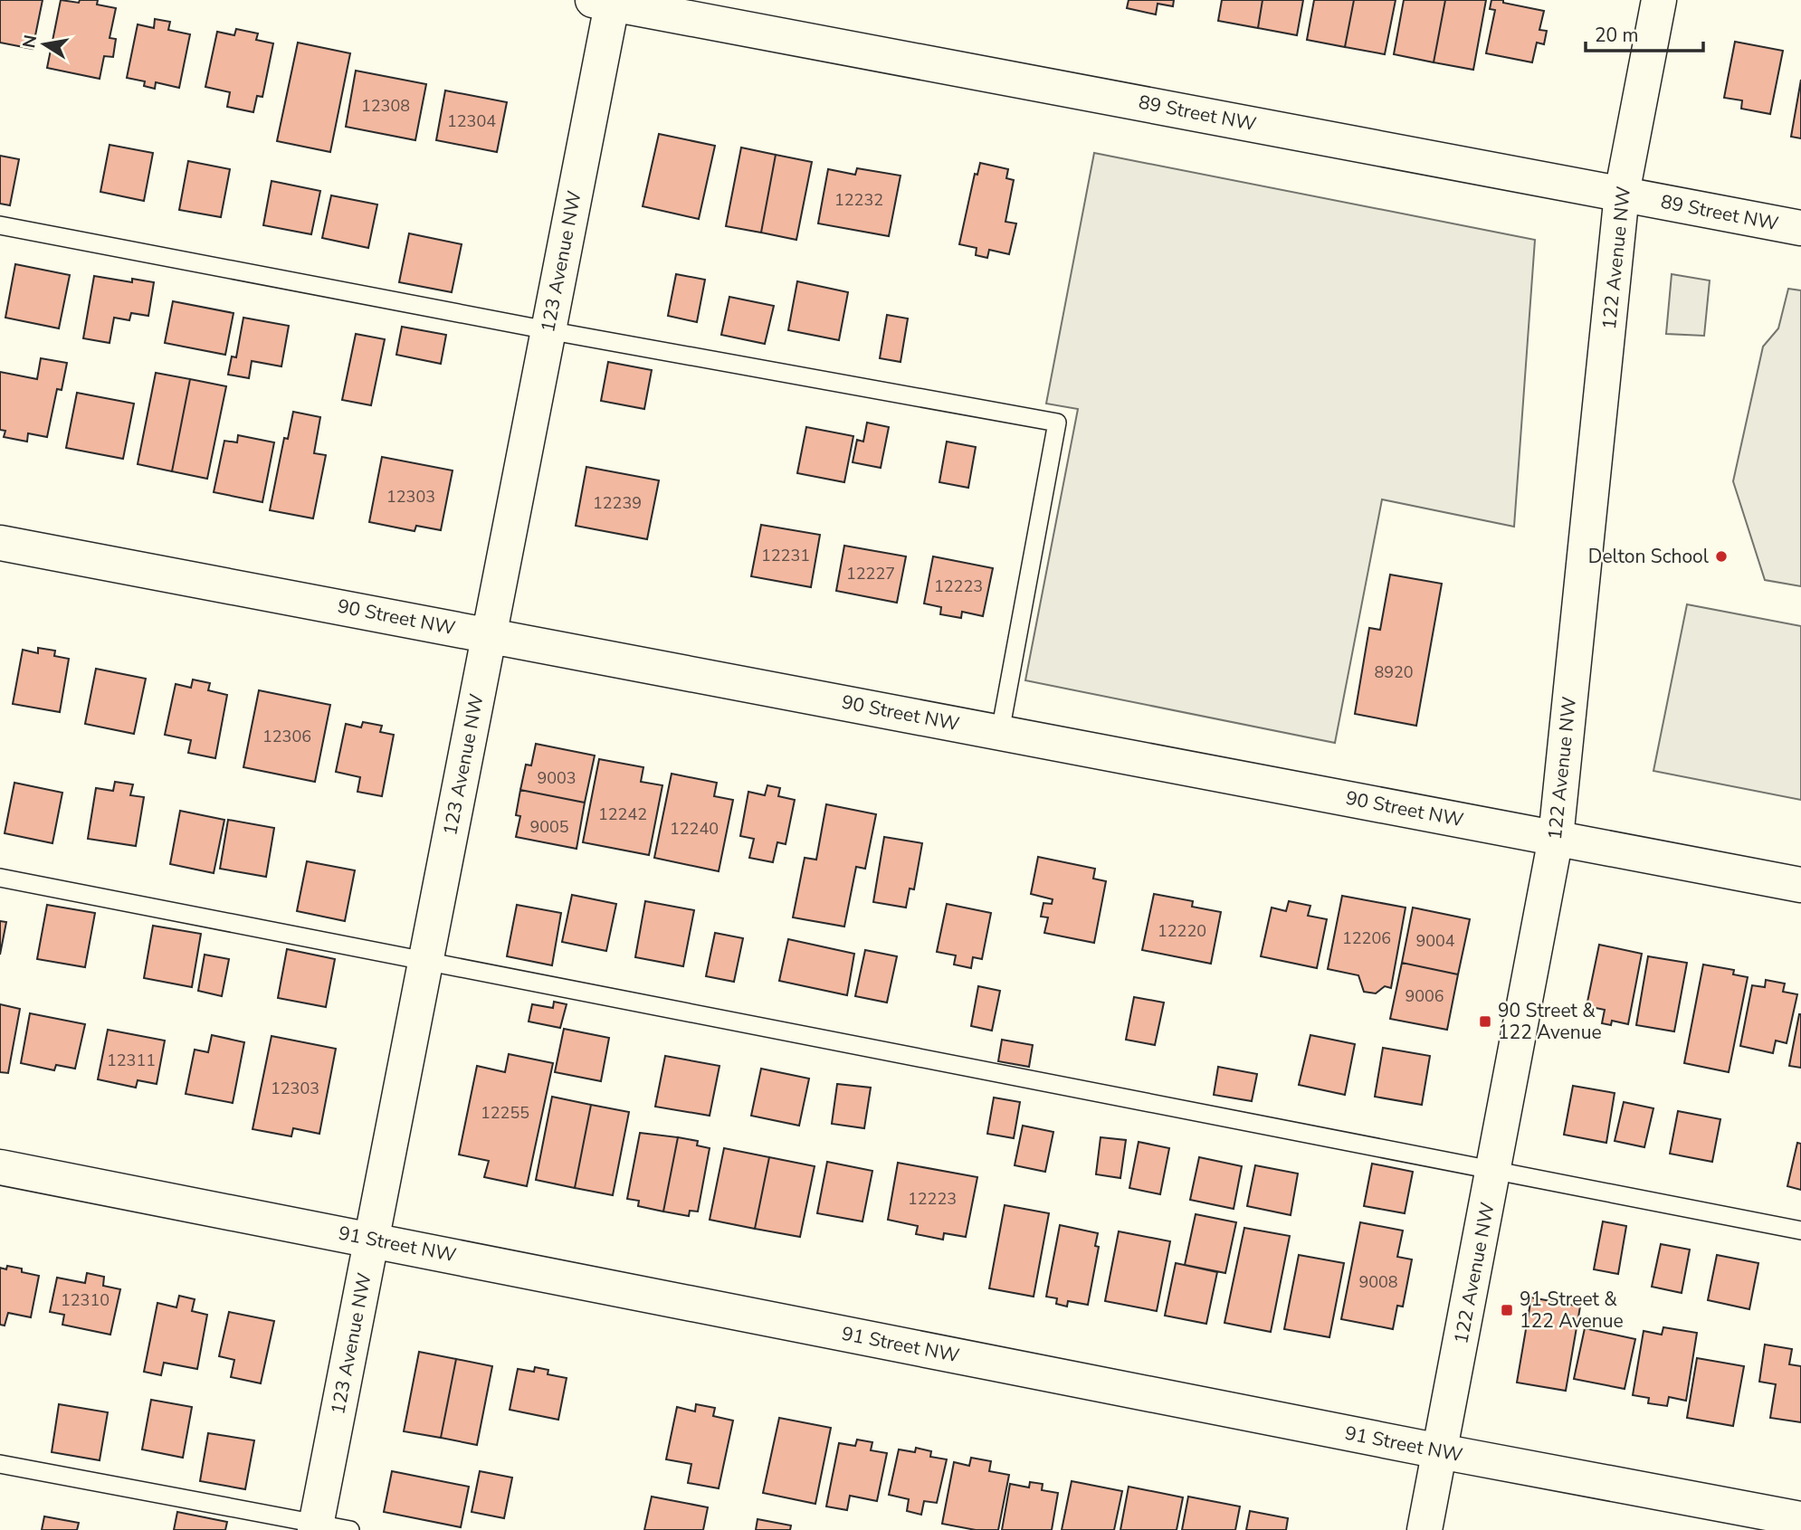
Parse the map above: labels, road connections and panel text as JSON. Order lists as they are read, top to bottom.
{
  "streets": {
    "street": [
      "89 Street NW",
      "122 Avenue NW",
      "123 Avenue NW",
      "90 Street NW",
      "91 Street NW"
    ]
  },
  "crossings": [
    ["89 Street NW", "122 Avenue NW"],
    ["89 Street NW", "123 Avenue NW"],
    ["122 Avenue NW", "90 Street NW"],
    ["122 Avenue NW", "91 Street NW"],
    ["123 Avenue NW", "90 Street NW"],
    ["123 Avenue NW", "91 Street NW"]
  ],
  "places": {
    "other": ["Delton School"],
    "transit": ["90 Street & 122 Avenue", "91 Street & 122 Avenue"]
  },
  "house_numbers": [
    "12308",
    "12304",
    "12232",
    "12303",
    "12239",
    "12231",
    "12227",
    "12223",
    "8920",
    "12306",
    "9003",
    "12242",
    "9005",
    "12240",
    "12220",
    "12206",
    "9004",
    "9006",
    "12311",
    "12303",
    "12255",
    "12223",
    "9008",
    "12310"
  ],
  "scale_bar": "20 m",
  "north": "left"
}
